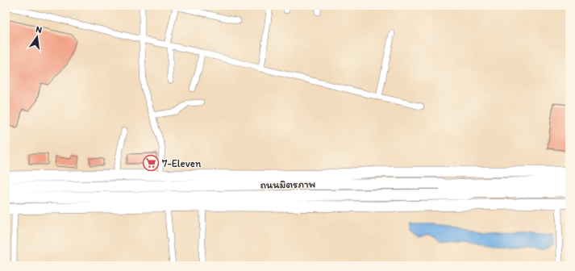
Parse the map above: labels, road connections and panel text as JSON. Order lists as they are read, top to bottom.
{
  "streets": {
    "highway": ["ถนนมิตรภาพ"]
  },
  "places": {
    "supermarket": ["7-Eleven"]
  },
  "north": "top"
}
